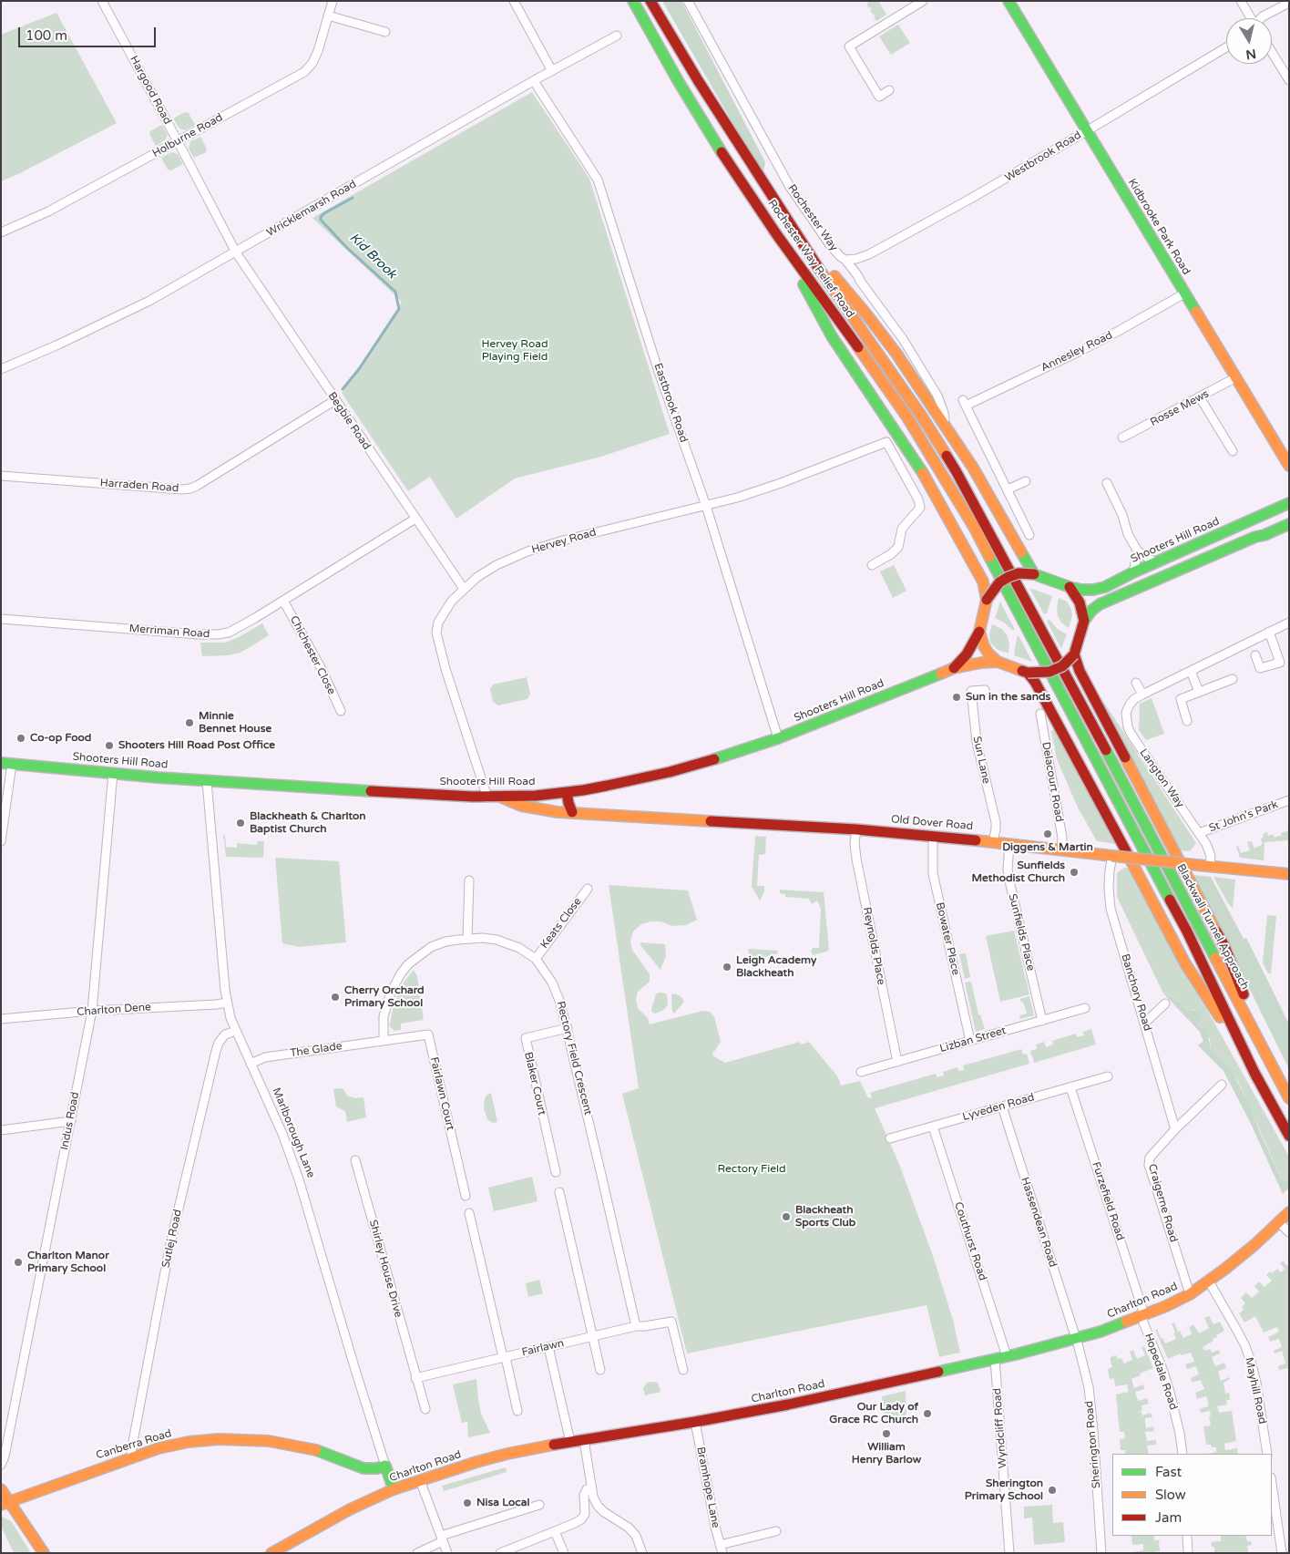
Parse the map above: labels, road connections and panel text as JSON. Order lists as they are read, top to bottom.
{
  "streets": {
    "main road": [
      "Kidbrooke Park Road",
      "Rochester Way Relief Road",
      "Shooters Hill Road",
      "Old Dover Road",
      "Blackwall Tunnel Approach",
      "Marlborough Lane",
      "Charlton Road",
      "Canberra Road"
    ],
    "street": [
      "Hargood Road",
      "Holburne Road",
      "Westbrook Road",
      "Wricklemarsh Road",
      "Rochester Way",
      "Annesley Road",
      "Eastbrook Road",
      "Rosse Mews",
      "Begbie Road",
      "Harraden Road",
      "Hervey Road",
      "Merriman Road",
      "Chichester Close",
      "Sun Lane",
      "Langton Way",
      "Delacourt Road",
      "St John's Park",
      "Keats Close",
      "Sunfields Place",
      "Bowater Place",
      "Reynolds Place",
      "Banchory Road",
      "Charlton Dene",
      "Lizban Street",
      "The Glade",
      "Rectory Field Crescent",
      "Blaker Court",
      "Fairlawn Court",
      "Lyveden Road",
      "Indus Road",
      "Furzefield Road",
      "Craigerne Road",
      "Hassendean Road",
      "Sutlej Road",
      "Couthurst Road",
      "Shirley House Drive",
      "Fairlawn",
      "Hopedale Road",
      "Mayhill Road",
      "Wyndcliff Road",
      "Sherington Road",
      "Bramhope Lane"
    ]
  },
  "crossings": [
    ["Hargood Road", "Holburne Road"],
    ["Hargood Road", "Wricklemarsh Road"],
    ["Hargood Road", "Begbie Road"],
    ["Westbrook Road", "Rochester Way"],
    ["Westbrook Road", "Kidbrooke Park Road"],
    ["Wricklemarsh Road", "Eastbrook Road"],
    ["Wricklemarsh Road", "Begbie Road"],
    ["Kidbrooke Park Road", "Annesley Road"],
    ["Kidbrooke Park Road", "Rosse Mews"],
    ["Rochester Way Relief Road", "Blackwall Tunnel Approach"],
    ["Eastbrook Road", "Shooters Hill Road"],
    ["Eastbrook Road", "Hervey Road"],
    ["Begbie Road", "Harraden Road"],
    ["Begbie Road", "Hervey Road"],
    ["Begbie Road", "Merriman Road"],
    ["Shooters Hill Road", "Hervey Road"],
    ["Shooters Hill Road", "Old Dover Road"],
    ["Shooters Hill Road", "Indus Road"],
    ["Shooters Hill Road", "Marlborough Lane"],
    ["Merriman Road", "Chichester Close"],
    ["Sun Lane", "Old Dover Road"],
    ["Langton Way", "St John's Park"],
    ["Langton Way", "Old Dover Road"],
    ["Delacourt Road", "Old Dover Road"],
    ["Old Dover Road", "Sunfields Place"],
    ["Old Dover Road", "Bowater Place"],
    ["Old Dover Road", "Reynolds Place"],
    ["Old Dover Road", "Banchory Road"],
    ["Keats Close", "Rectory Field Crescent"],
    ["Sunfields Place", "Lizban Street"],
    ["Bowater Place", "Lizban Street"],
    ["Reynolds Place", "Lizban Street"],
    ["Banchory Road", "Craigerne Road"],
    ["Charlton Dene", "Indus Road"],
    ["Charlton Dene", "Marlborough Lane"],
    ["The Glade", "Rectory Field Crescent"],
    ["The Glade", "Fairlawn Court"],
    ["The Glade", "Marlborough Lane"],
    ["Rectory Field Crescent", "Blaker Court"],
    ["Rectory Field Crescent", "Fairlawn Court"],
    ["Rectory Field Crescent", "Fairlawn"],
    ["Lyveden Road", "Furzefield Road"],
    ["Lyveden Road", "Hassendean Road"],
    ["Lyveden Road", "Couthurst Road"],
    ["Marlborough Lane", "Sutlej Road"],
    ["Marlborough Lane", "Charlton Road"],
    ["Marlborough Lane", "Canberra Road"],
    ["Furzefield Road", "Charlton Road"],
    ["Furzefield Road", "Hopedale Road"],
    ["Craigerne Road", "Charlton Road"],
    ["Hassendean Road", "Charlton Road"],
    ["Hassendean Road", "Sherington Road"],
    ["Sutlej Road", "Canberra Road"],
    ["Couthurst Road", "Charlton Road"],
    ["Shirley House Drive", "Fairlawn"],
    ["Charlton Road", "Hopedale Road"],
    ["Charlton Road", "Mayhill Road"],
    ["Charlton Road", "Wyndcliff Road"],
    ["Charlton Road", "Sherington Road"],
    ["Charlton Road", "Bramhope Lane"]
  ],
  "water": ["Kid Brook"],
  "parks": ["Hervey Road Playing Field", "Rectory Field"],
  "places": [
    "Sun in the sands",
    "Minnie Bennet House",
    "Co-op Food",
    "Shooters Hill Road Post Office",
    "Blackheath & Charlton Baptist Church",
    "Diggens & Martin",
    "Sunfields Methodist Church",
    "Leigh Academy Blackheath",
    "Cherry Orchard Primary School",
    "Blackheath Sports Club",
    "Charlton Manor Primary School",
    "Our Lady of Grace RC Church",
    "William Henry Barlow",
    "Sherington Primary School",
    "Nisa Local"
  ],
  "legend": ["Fast", "Slow", "Jam"],
  "scale_bar": "100 m",
  "north": "bottom"
}
